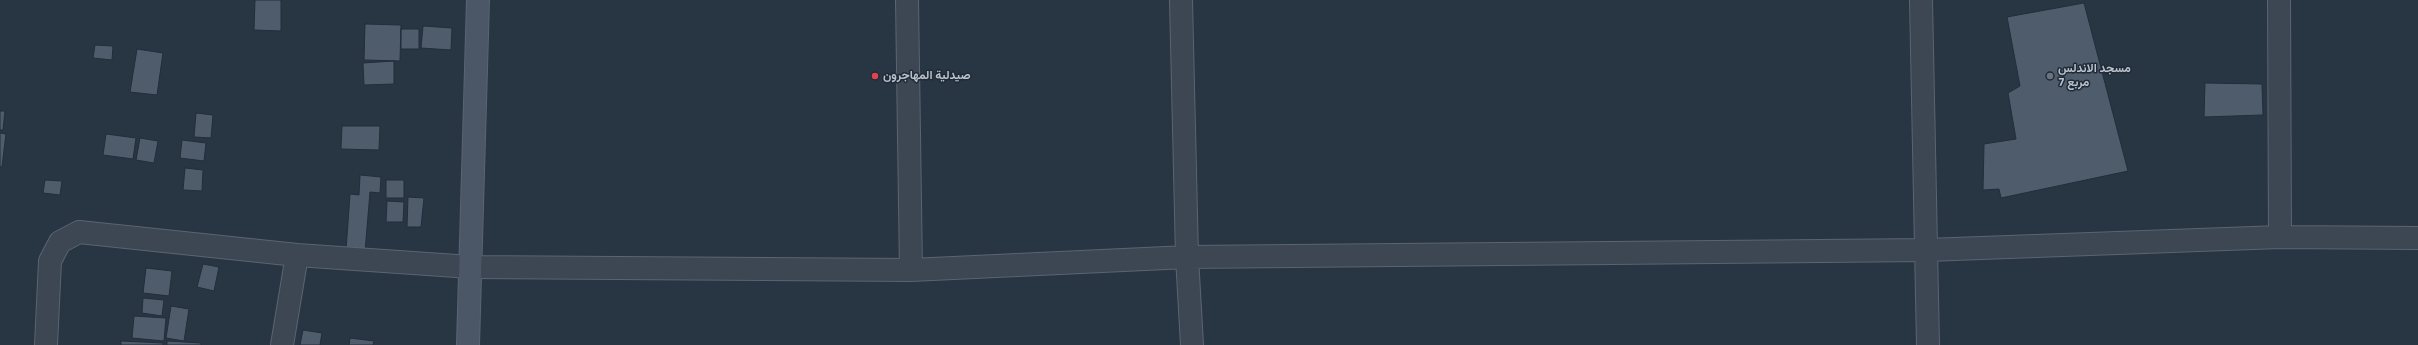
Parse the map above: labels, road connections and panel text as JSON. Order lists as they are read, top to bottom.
{
  "places": ["صيدلية المهاجرون", "مسجد الاندلس مربع 7"]
}
